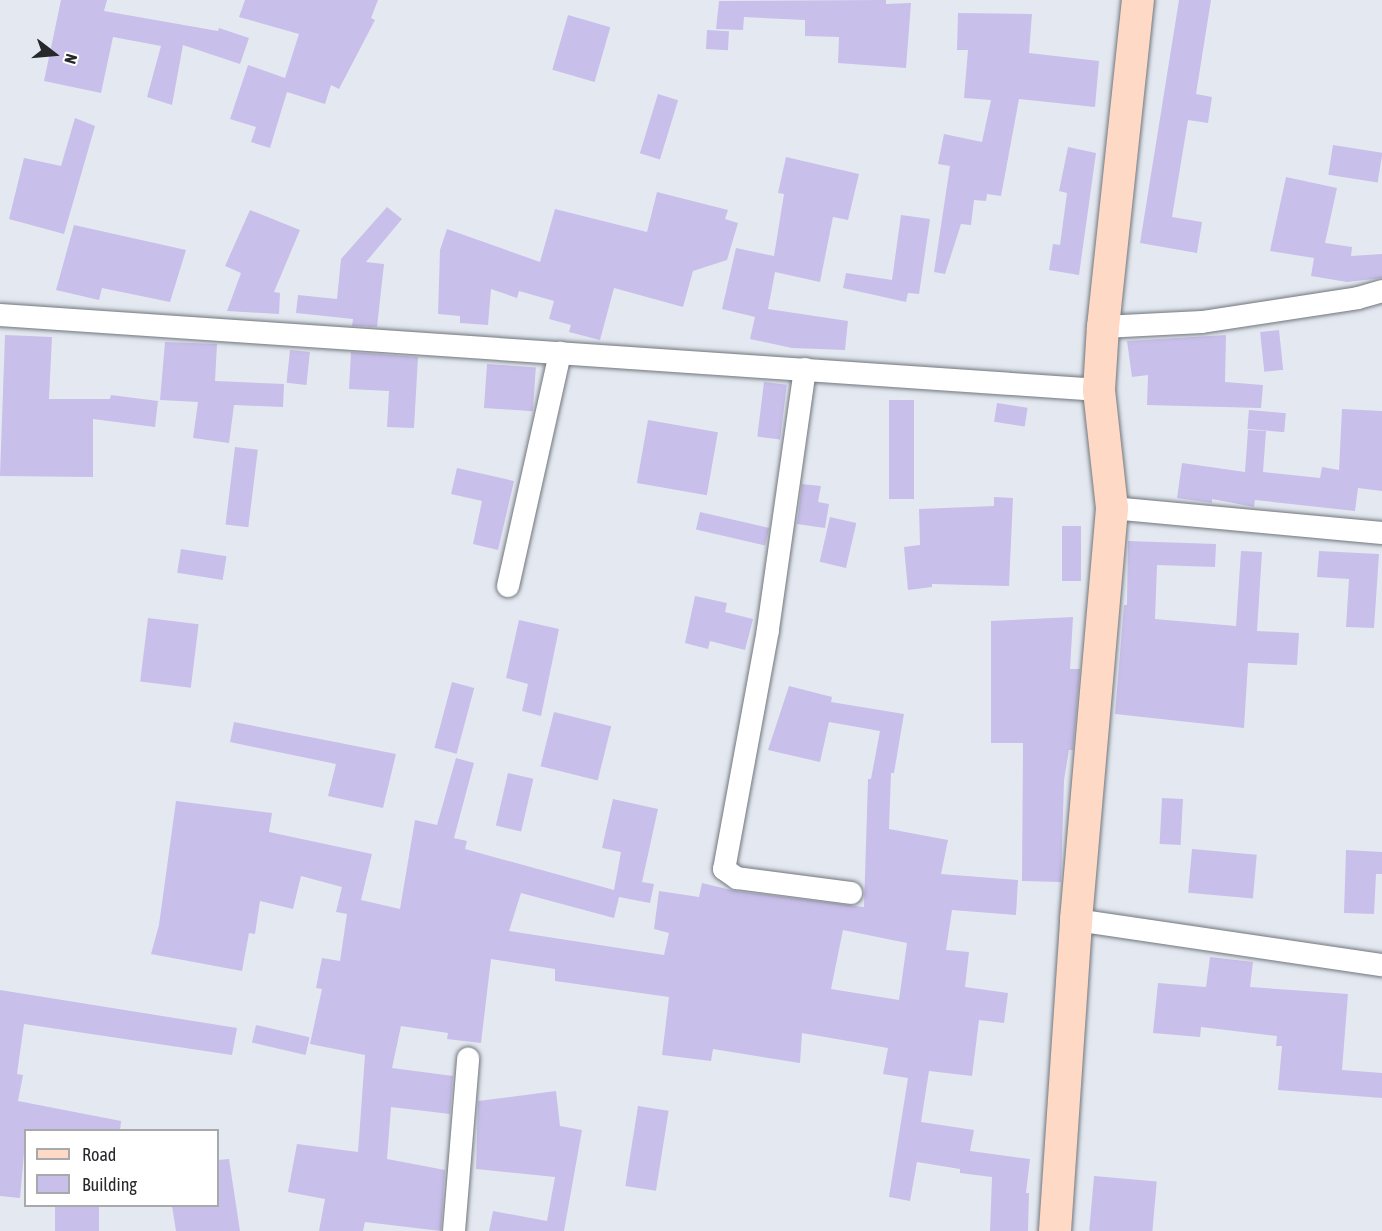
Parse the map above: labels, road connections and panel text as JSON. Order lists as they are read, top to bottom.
{
  "legend": ["Road", "Building"],
  "north": "right"
}
